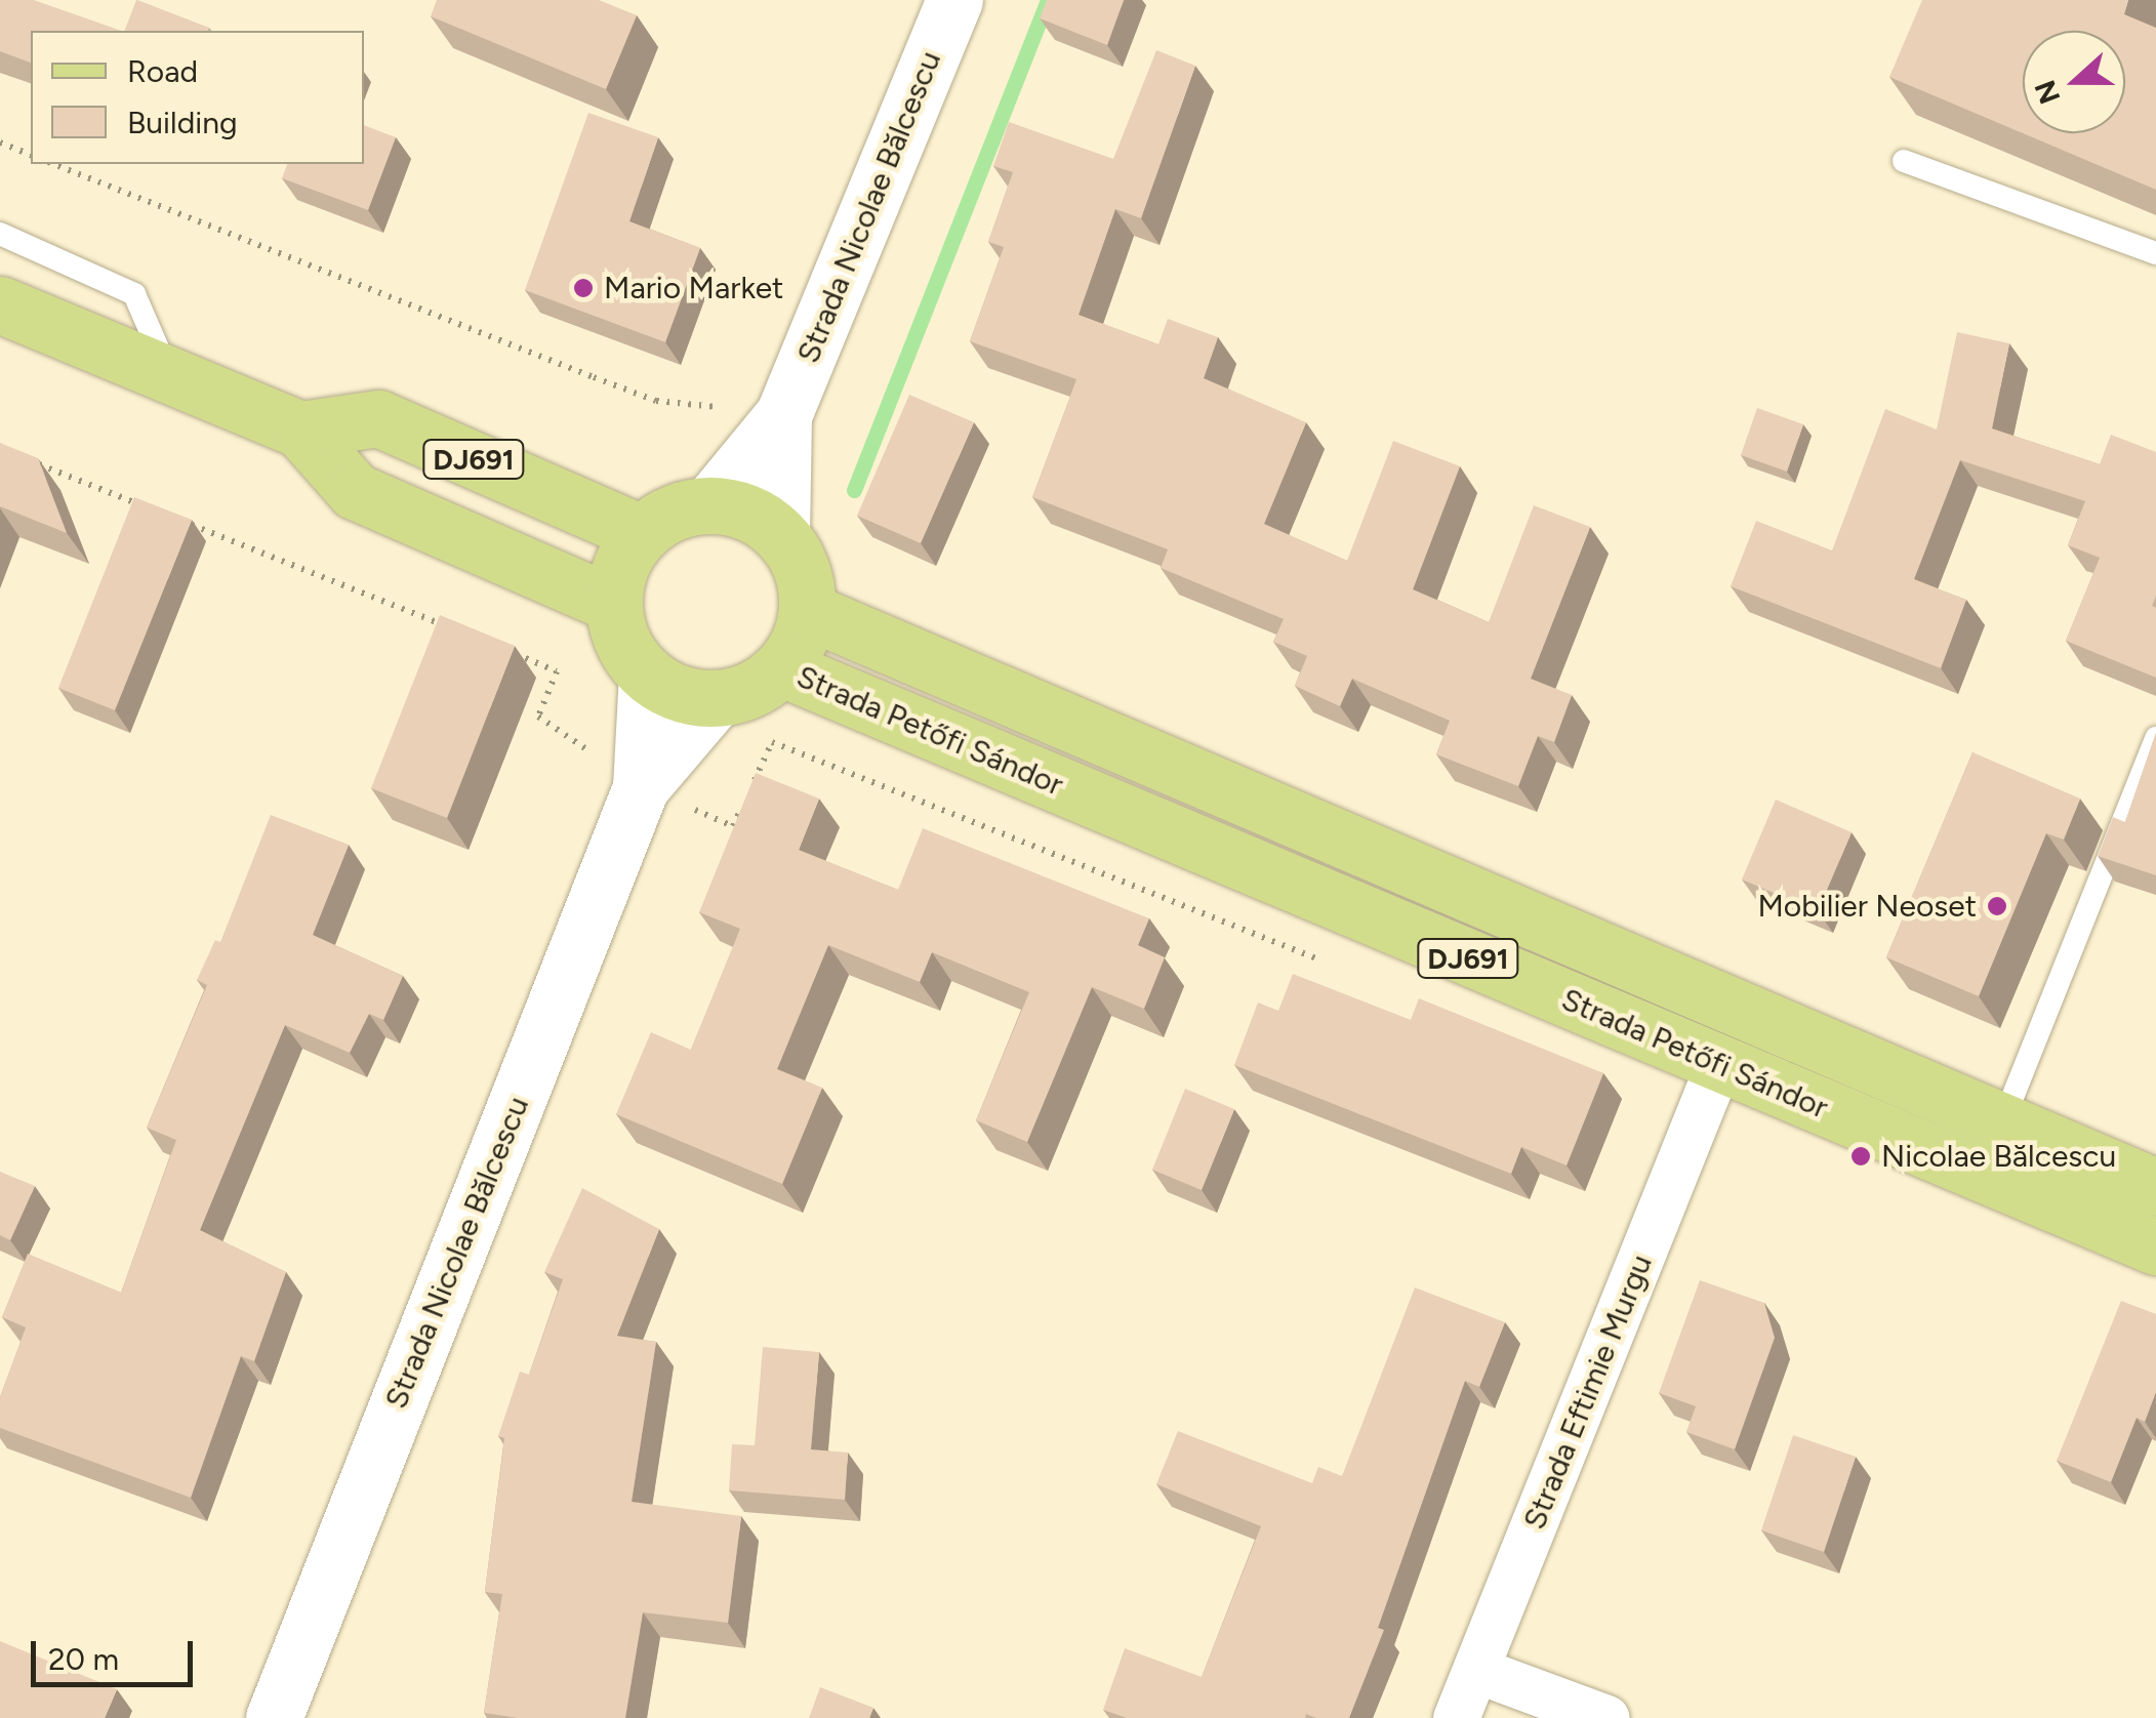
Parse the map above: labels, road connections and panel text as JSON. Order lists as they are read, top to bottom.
{
  "streets": {
    "main road": ["DJ691", "Strada Petőfi Sándor"],
    "street": ["Strada Nicolae Bălcescu", "Strada Eftimie Murgu"]
  },
  "crossings": [
    ["Strada Nicolae Bălcescu", "DJ691"],
    ["Strada Nicolae Bălcescu", "Strada Petőfi Sándor"],
    ["DJ691", "Strada Petőfi Sándor"],
    ["Strada Petőfi Sándor", "Strada Eftimie Murgu"]
  ],
  "places": ["Mario Market", "Mobilier Neoset", "Nicolae Bălcescu"],
  "legend": ["Road", "Building"],
  "scale_bar": "20 m",
  "north": "left"
}
